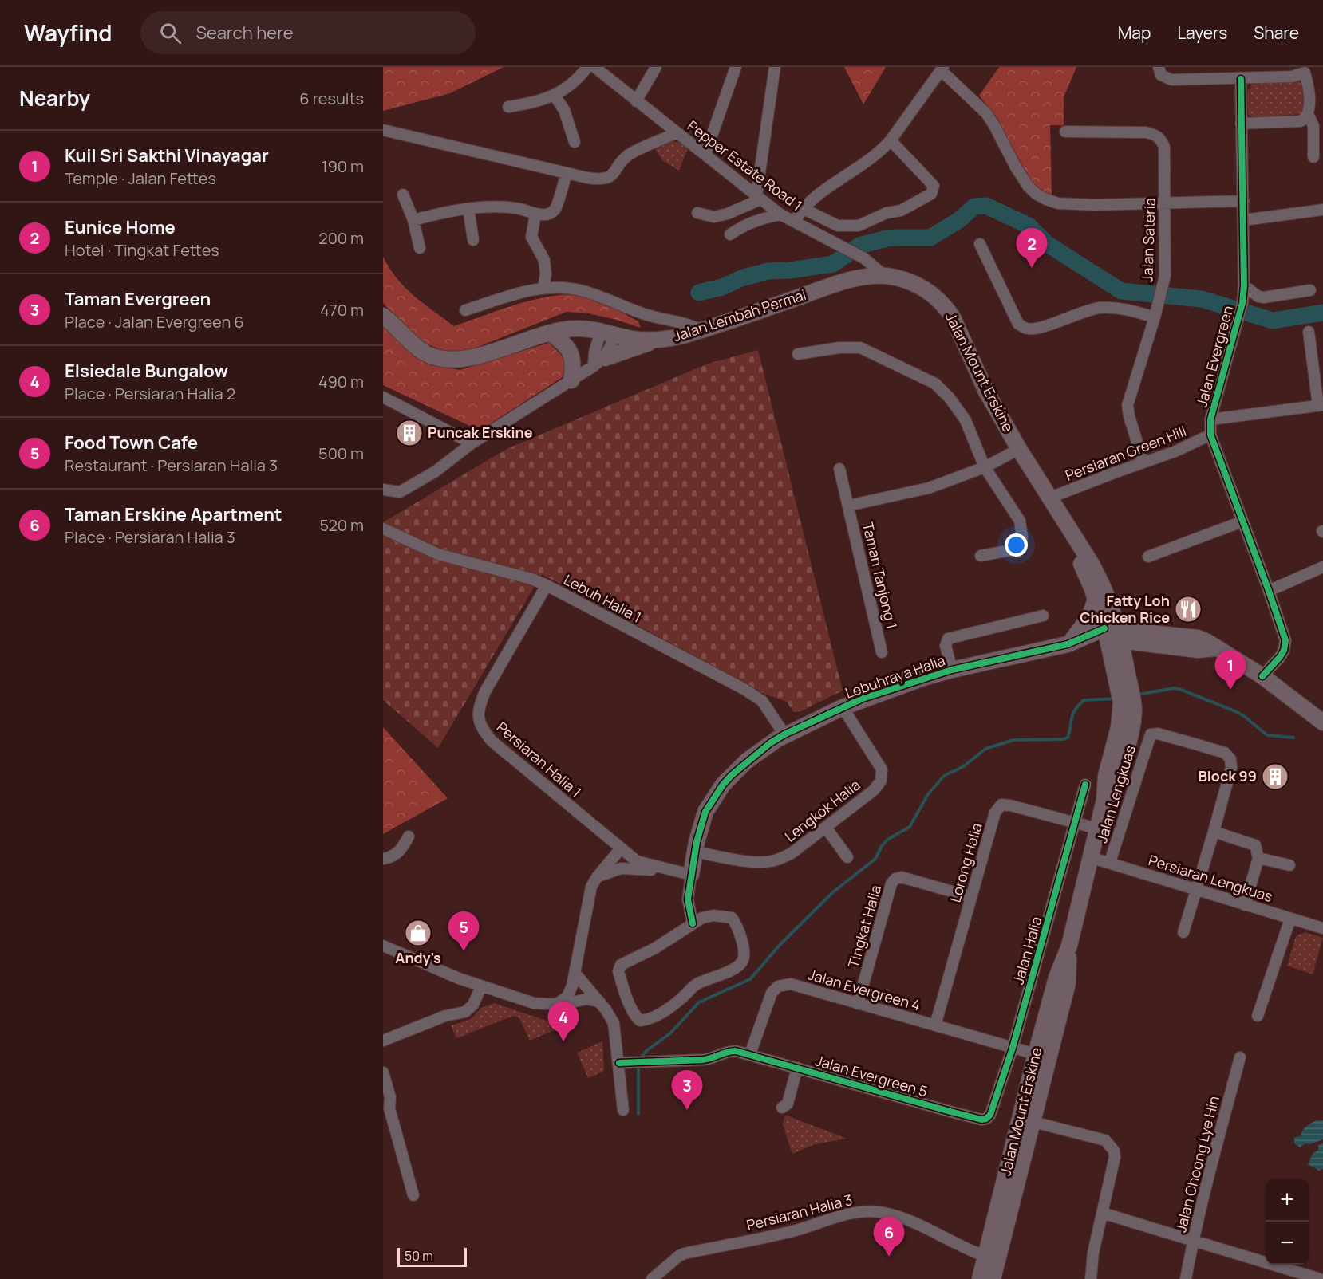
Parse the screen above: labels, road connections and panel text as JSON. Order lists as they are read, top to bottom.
{
  "streets": {
    "main road": ["Jalan Lembah Permai", "Jalan Mount Erskine", "Lebuhraya Halia"],
    "street": [
      "Pepper Estate Road 1",
      "Jalan Sateria",
      "Jalan Evergreen",
      "Persiaran Green Hill",
      "Taman Tanjong 1",
      "Lebuh Halia 1",
      "Persiaran Halia 1",
      "Jalan Lengkuas",
      "Lengkok Halia",
      "Lorong Halia",
      "Persiaran Lengkuas",
      "Tingkat Halia",
      "Jalan Halia",
      "Jalan Evergreen 4",
      "Jalan Evergreen 5",
      "Jalan Choong Lye Hin",
      "Persiaran Halia 3"
    ]
  },
  "crossings": [
    ["Pepper Estate Road 1", "Jalan Lembah Permai"],
    ["Pepper Estate Road 1", "Jalan Mount Erskine"],
    ["Jalan Sateria", "Persiaran Green Hill"],
    ["Jalan Lembah Permai", "Jalan Mount Erskine"],
    ["Jalan Evergreen", "Persiaran Green Hill"],
    ["Jalan Evergreen", "Lebuhraya Halia"],
    ["Jalan Mount Erskine", "Persiaran Green Hill"],
    ["Jalan Mount Erskine", "Taman Tanjong 1"],
    ["Jalan Mount Erskine", "Lebuhraya Halia"],
    ["Jalan Mount Erskine", "Lorong Halia"],
    ["Jalan Mount Erskine", "Persiaran Lengkuas"],
    ["Jalan Mount Erskine", "Jalan Evergreen 4"],
    ["Jalan Mount Erskine", "Persiaran Halia 3"],
    ["Lebuh Halia 1", "Lebuhraya Halia"],
    ["Lebuh Halia 1", "Persiaran Halia 1"],
    ["Lebuhraya Halia", "Persiaran Halia 1"],
    ["Lebuhraya Halia", "Lengkok Halia"],
    ["Jalan Lengkuas", "Persiaran Lengkuas"],
    ["Lorong Halia", "Tingkat Halia"],
    ["Lorong Halia", "Jalan Halia"],
    ["Lorong Halia", "Jalan Evergreen 4"],
    ["Tingkat Halia", "Jalan Evergreen 4"],
    ["Jalan Halia", "Jalan Evergreen 4"],
    ["Jalan Halia", "Jalan Evergreen 5"],
    ["Jalan Evergreen 4", "Jalan Evergreen 5"]
  ],
  "places": {
    "building": ["Puncak Erskine", "Block 99"],
    "restaurant": ["Fatty Loh Chicken Rice"],
    "shop": ["Andy's"]
  },
  "scale_bar": "50 m",
  "page": {
    "header": "Wayfind",
    "search": "Search here",
    "nav": ["Map", "Layers", "Share"],
    "heading": ["Nearby", "6 results"],
    "list": [
      {
        "mark": "1",
        "name": "Kuil Sri Sakthi Vinayagar",
        "note": "Temple · Jalan Fettes",
        "value": "190 m"
      },
      {
        "mark": "2",
        "name": "Eunice Home",
        "note": "Hotel · Tingkat Fettes",
        "value": "200 m"
      },
      {
        "mark": "3",
        "name": "Taman Evergreen",
        "note": "Place · Jalan Evergreen 6",
        "value": "470 m"
      },
      {
        "mark": "4",
        "name": "Elsiedale Bungalow",
        "note": "Place · Persiaran Halia 2",
        "value": "490 m"
      },
      {
        "mark": "5",
        "name": "Food Town Cafe",
        "note": "Restaurant · Persiaran Halia 3",
        "value": "500 m"
      },
      {
        "mark": "6",
        "name": "Taman Erskine Apartment",
        "note": "Place · Persiaran Halia 3",
        "value": "520 m"
      }
    ],
    "pins": [
      "2",
      "1",
      "5",
      "4",
      "3",
      "6"
    ],
    "map_buttons": ["+", "−"],
    "scale": "50 m"
  }
}
